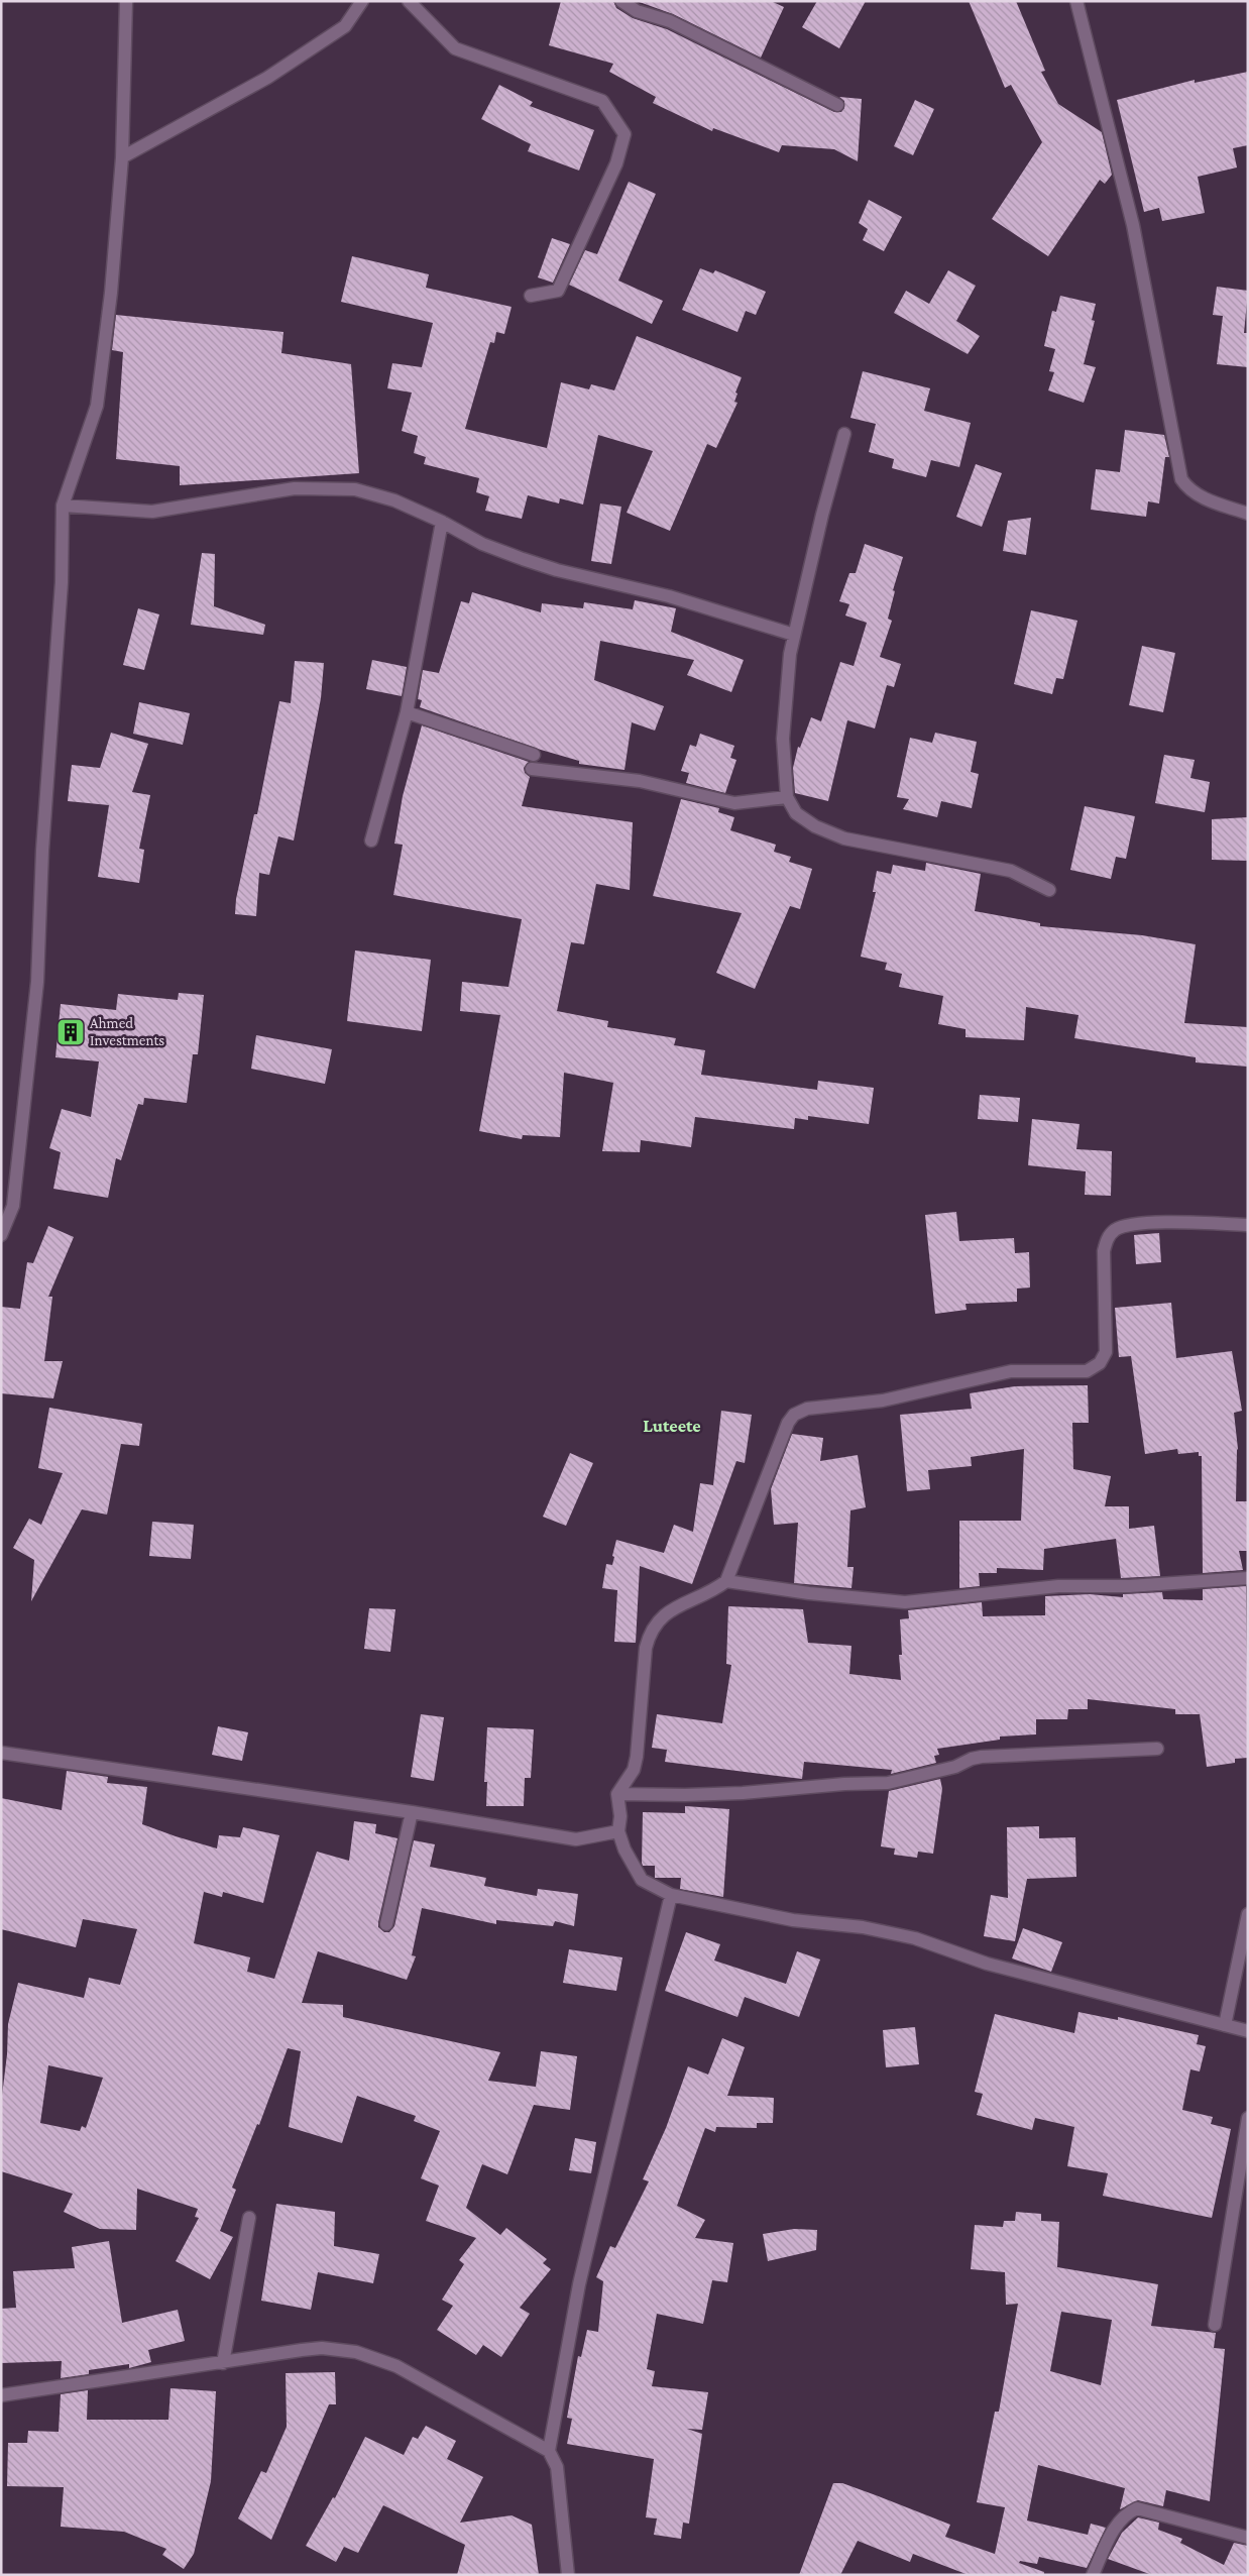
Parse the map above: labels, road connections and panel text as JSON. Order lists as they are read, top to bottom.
{
  "districts": ["Luteete"],
  "places": {
    "building": ["Ahmed Investments"]
  }
}
